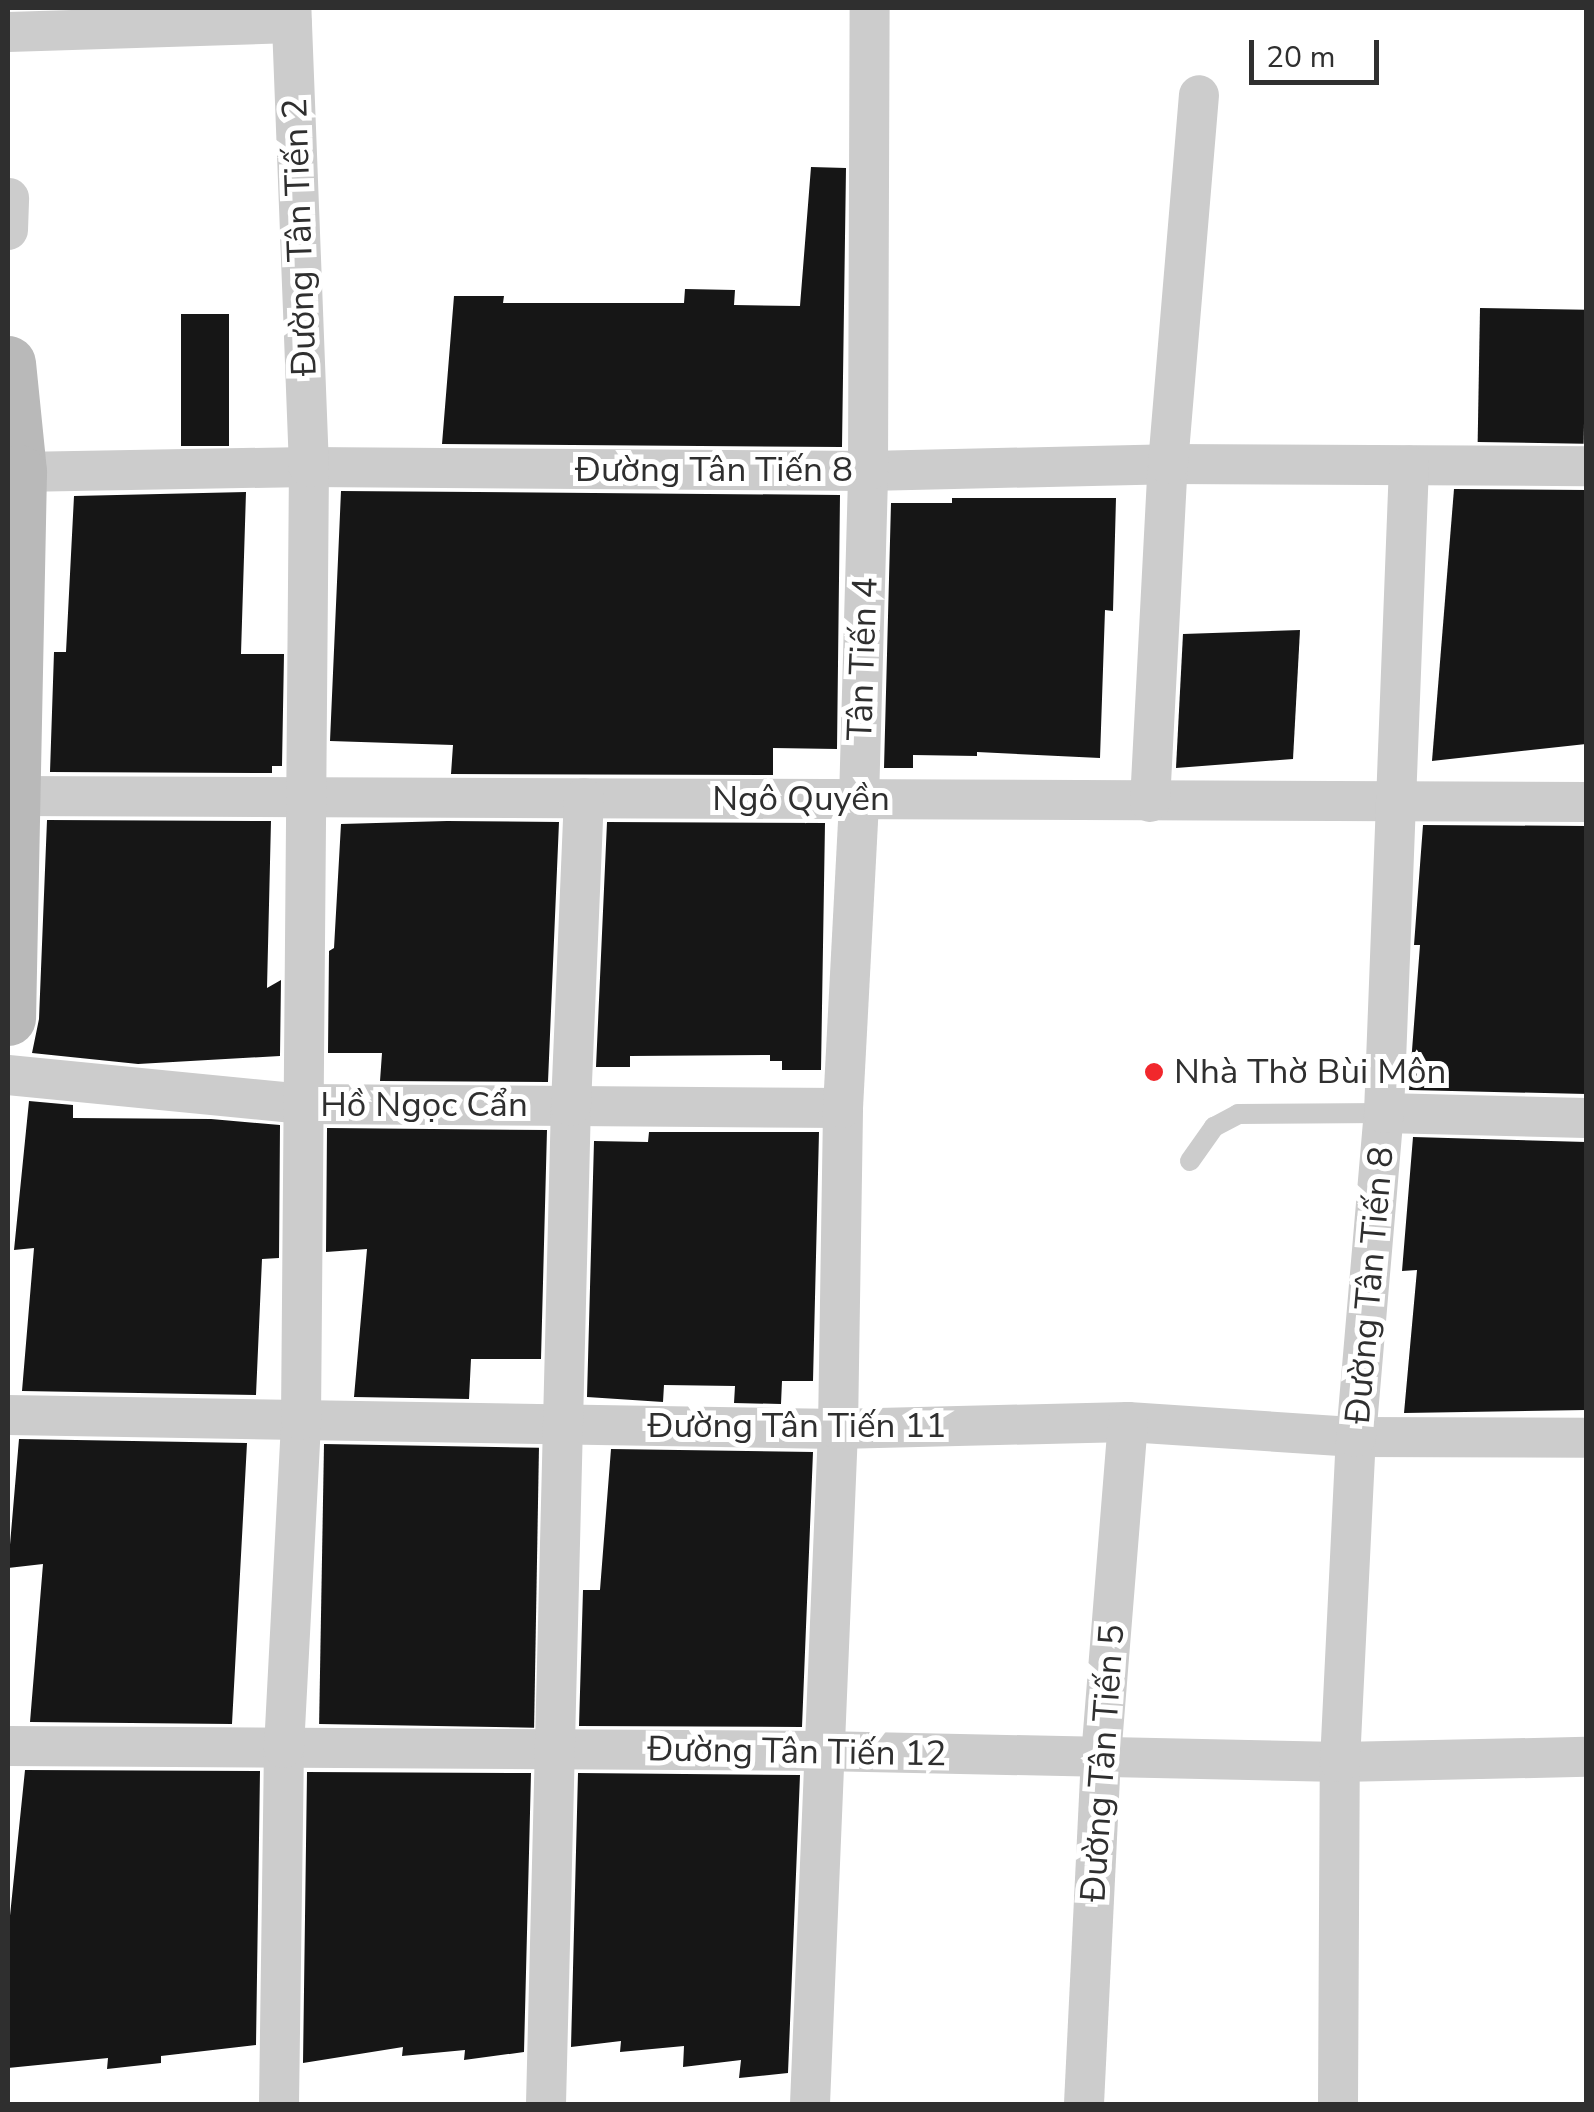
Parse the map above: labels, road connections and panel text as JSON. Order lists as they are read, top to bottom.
{
  "streets": {
    "street": [
      "Đường Tân Tiến 2",
      "Đường Tân Tiến 8",
      "Tân Tiến 4",
      "Ngô Quyền",
      "Hồ Ngọc Cẩn",
      "Đường Tân Tiến 11",
      "Đường Tân Tiến 12",
      "Đường Tân Tiến 5"
    ]
  },
  "crossings": [
    ["Đường Tân Tiến 2", "Đường Tân Tiến 8"],
    ["Đường Tân Tiến 2", "Ngô Quyền"],
    ["Đường Tân Tiến 2", "Hồ Ngọc Cẩn"],
    ["Đường Tân Tiến 2", "Đường Tân Tiến 11"],
    ["Đường Tân Tiến 2", "Đường Tân Tiến 12"],
    ["Đường Tân Tiến 8", "Tân Tiến 4"],
    ["Đường Tân Tiến 8", "Ngô Quyền"],
    ["Đường Tân Tiến 8", "Đường Tân Tiến 11"],
    ["Đường Tân Tiến 8", "Đường Tân Tiến 12"],
    ["Tân Tiến 4", "Ngô Quyền"],
    ["Tân Tiến 4", "Hồ Ngọc Cẩn"],
    ["Tân Tiến 4", "Đường Tân Tiến 11"],
    ["Tân Tiến 4", "Đường Tân Tiến 12"],
    ["Đường Tân Tiến 11", "Đường Tân Tiến 5"],
    ["Đường Tân Tiến 12", "Đường Tân Tiến 5"]
  ],
  "places": ["Nhà Thờ Bùi Môn"],
  "scale_bar": "20 m"
}
